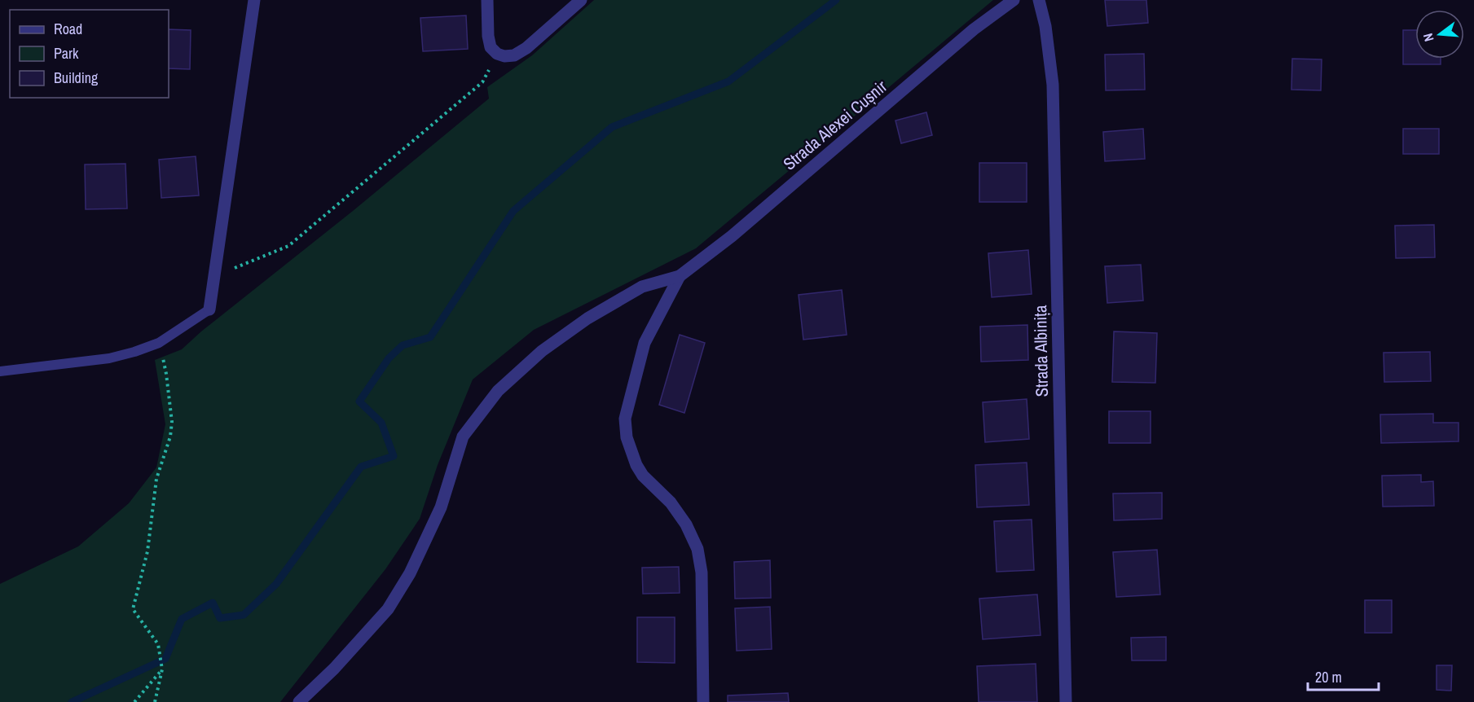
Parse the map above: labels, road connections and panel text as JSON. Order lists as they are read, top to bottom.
{
  "streets": {
    "street": ["Strada Alexei Cușnir", "Strada Albinița"]
  },
  "legend": ["Road", "Park", "Building"],
  "scale_bar": "20 m",
  "north": "left"
}
